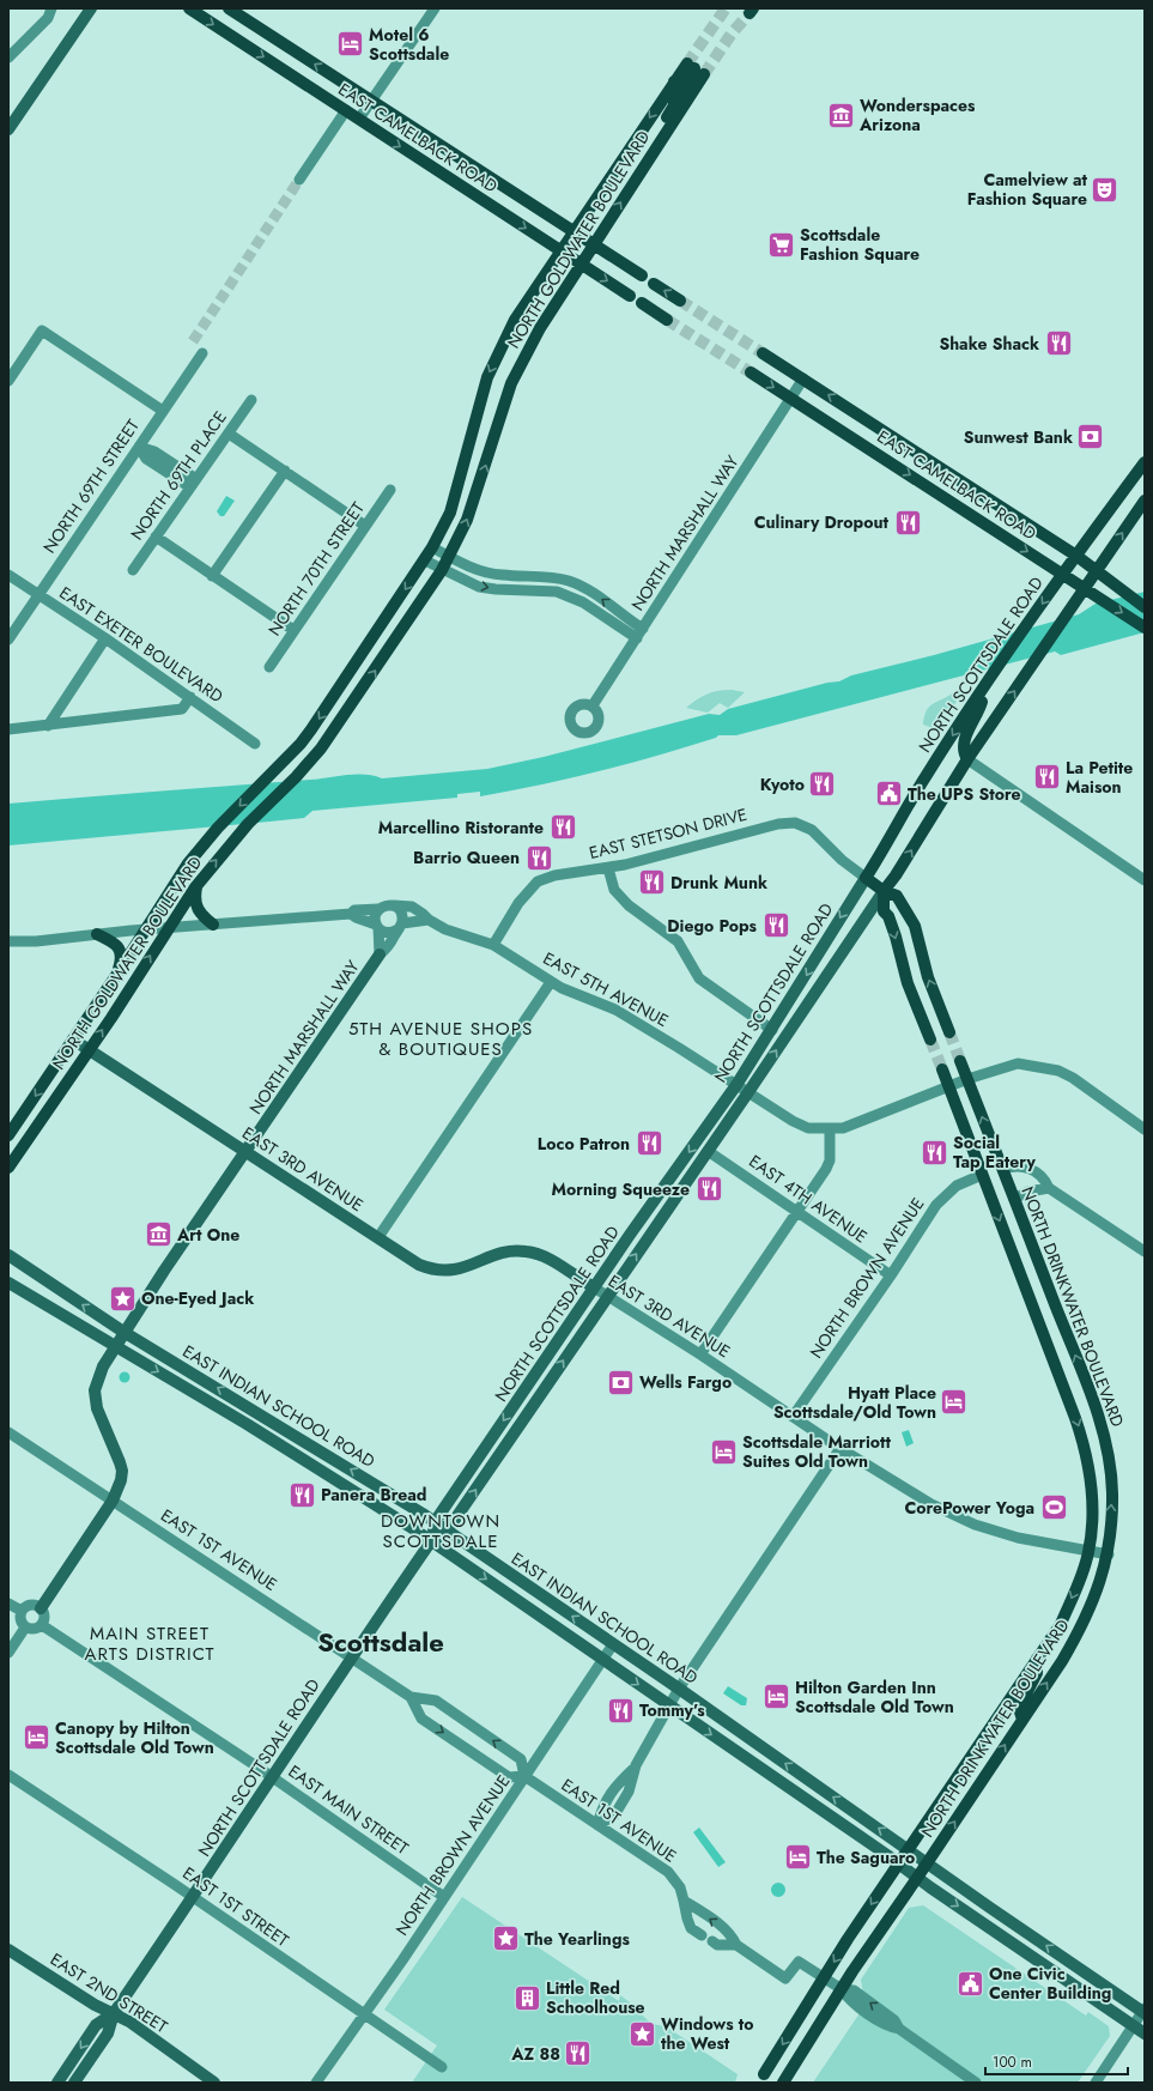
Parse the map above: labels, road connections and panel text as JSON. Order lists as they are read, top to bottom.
{
  "streets": {
    "main road": [
      "EAST CAMELBACK ROAD",
      "NORTH GOLDWATER BOULEVARD",
      "NORTH MARSHALL WAY",
      "NORTH SCOTTSDALE ROAD",
      "EAST 3RD AVENUE",
      "NORTH DRINKWATER BOULEVARD",
      "EAST INDIAN SCHOOL ROAD",
      "EAST 2ND STREET"
    ],
    "street": [
      "NORTH 69TH PLACE",
      "NORTH 69TH STREET",
      "NORTH 70TH STREET",
      "EAST EXETER BOULEVARD",
      "EAST STETSON DRIVE",
      "EAST 5TH AVENUE",
      "EAST 4TH AVENUE",
      "NORTH BROWN AVENUE",
      "EAST 1ST AVENUE",
      "EAST MAIN STREET",
      "EAST 1ST STREET"
    ]
  },
  "crossings": [
    ["EAST CAMELBACK ROAD", "NORTH GOLDWATER BOULEVARD"],
    ["EAST CAMELBACK ROAD", "NORTH MARSHALL WAY"],
    ["EAST CAMELBACK ROAD", "NORTH SCOTTSDALE ROAD"],
    ["NORTH GOLDWATER BOULEVARD", "EAST 3RD AVENUE"],
    ["NORTH 69TH STREET", "EAST EXETER BOULEVARD"],
    ["NORTH MARSHALL WAY", "EAST 5TH AVENUE"],
    ["NORTH MARSHALL WAY", "EAST 3RD AVENUE"],
    ["NORTH MARSHALL WAY", "EAST INDIAN SCHOOL ROAD"],
    ["NORTH MARSHALL WAY", "EAST 1ST AVENUE"],
    ["NORTH MARSHALL WAY", "EAST MAIN STREET"],
    ["NORTH SCOTTSDALE ROAD", "EAST STETSON DRIVE"],
    ["NORTH SCOTTSDALE ROAD", "EAST 5TH AVENUE"],
    ["NORTH SCOTTSDALE ROAD", "EAST 3RD AVENUE"],
    ["NORTH SCOTTSDALE ROAD", "EAST 4TH AVENUE"],
    ["NORTH SCOTTSDALE ROAD", "EAST INDIAN SCHOOL ROAD"],
    ["NORTH SCOTTSDALE ROAD", "EAST 1ST AVENUE"],
    ["NORTH SCOTTSDALE ROAD", "EAST MAIN STREET"],
    ["NORTH SCOTTSDALE ROAD", "EAST 1ST STREET"],
    ["NORTH SCOTTSDALE ROAD", "EAST 2ND STREET"],
    ["EAST STETSON DRIVE", "EAST 5TH AVENUE"],
    ["EAST 5TH AVENUE", "NORTH DRINKWATER BOULEVARD"],
    ["EAST 3RD AVENUE", "NORTH BROWN AVENUE"],
    ["EAST 3RD AVENUE", "NORTH DRINKWATER BOULEVARD"],
    ["EAST 4TH AVENUE", "NORTH BROWN AVENUE"],
    ["NORTH BROWN AVENUE", "NORTH DRINKWATER BOULEVARD"],
    ["NORTH BROWN AVENUE", "EAST INDIAN SCHOOL ROAD"],
    ["NORTH BROWN AVENUE", "EAST 1ST AVENUE"],
    ["NORTH BROWN AVENUE", "EAST MAIN STREET"],
    ["NORTH BROWN AVENUE", "EAST 1ST STREET"],
    ["NORTH DRINKWATER BOULEVARD", "EAST INDIAN SCHOOL ROAD"],
    ["NORTH DRINKWATER BOULEVARD", "EAST 1ST AVENUE"]
  ],
  "districts": [
    "5TH AVENUE SHOPS & BOUTIQUES",
    "DOWNTOWN SCOTTSDALE",
    "MAIN STREET ARTS DISTRICT",
    "Scottsdale"
  ],
  "places": {
    "hotel": [
      "Motel 6 Scottsdale",
      "Hyatt Place Scottsdale/Old Town",
      "Scottsdale Marriott Suites Old Town",
      "Hilton Garden Inn Scottsdale Old Town",
      "Canopy by Hilton Scottsdale Old Town",
      "The Saguaro"
    ],
    "museum": ["Wonderspaces Arizona", "Art One"],
    "theatre": ["Camelview at Fashion Square"],
    "supermarket": ["Scottsdale Fashion Square"],
    "restaurant": [
      "Shake Shack",
      "Culinary Dropout",
      "La Petite Maison",
      "Kyoto",
      "Marcellino Ristorante",
      "Barrio Queen",
      "Drunk Munk",
      "Diego Pops",
      "Loco Patron",
      "Social Tap Eatery",
      "Morning Squeeze",
      "Panera Bread",
      "Tommy’s",
      "AZ 88"
    ],
    "bank": ["Sunwest Bank", "Wells Fargo"],
    "public building": ["The UPS Store", "One Civic Center Building"],
    "place": ["One-Eyed Jack", "The Yearlings", "Windows to the West"],
    "sports": ["CorePower Yoga"],
    "building": ["Little Red Schoolhouse"]
  },
  "scale_bar": "100 m"
}
